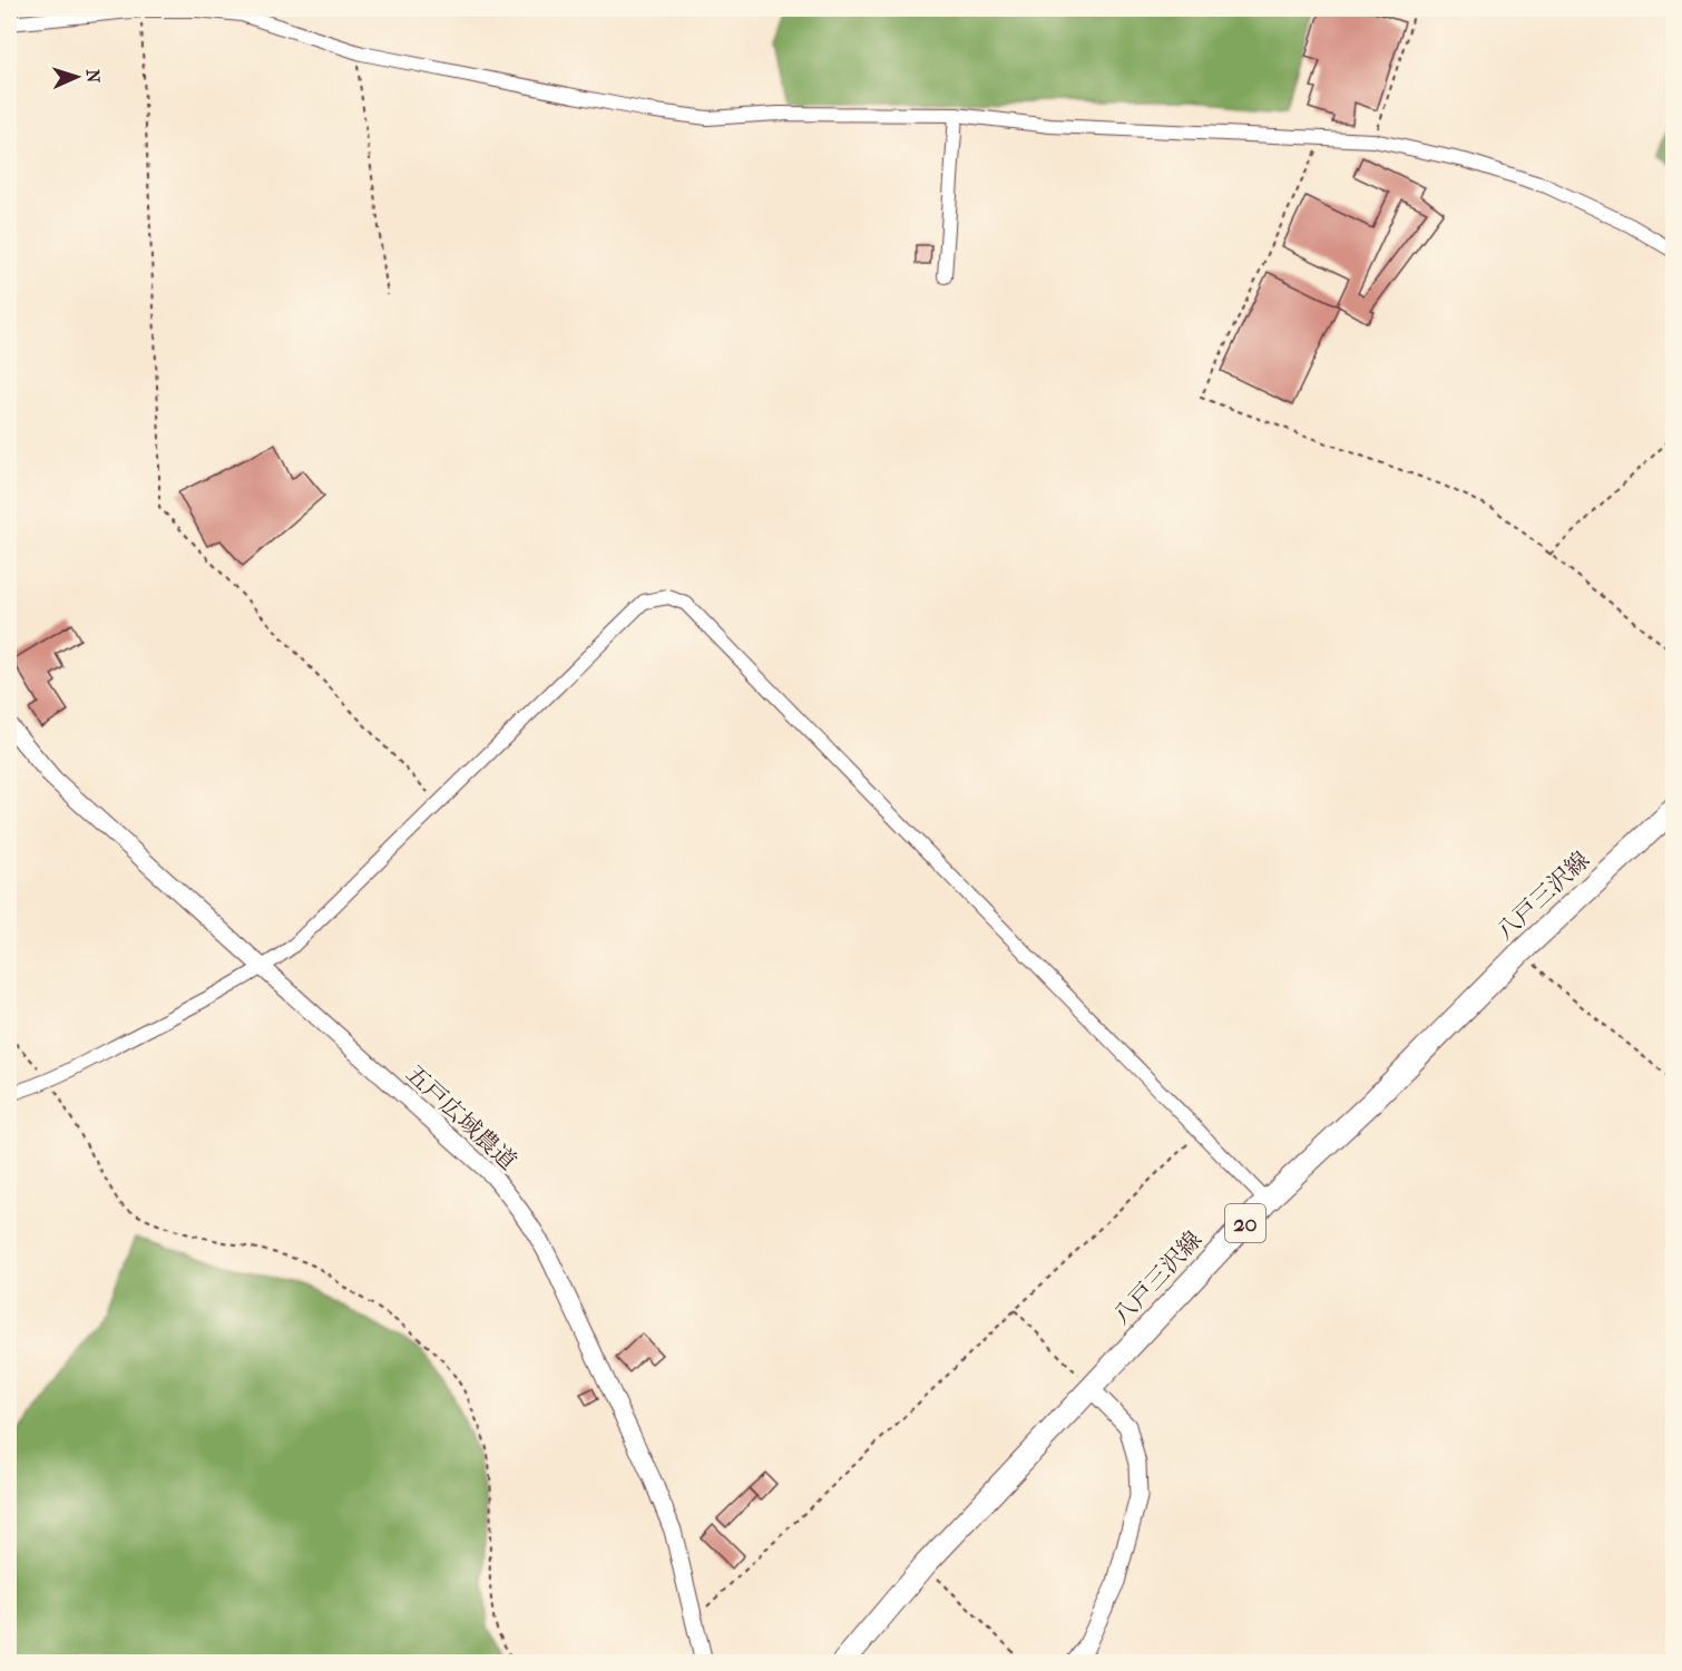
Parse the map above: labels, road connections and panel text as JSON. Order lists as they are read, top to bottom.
{
  "streets": {
    "main road": ["八戸三沢線", "20"],
    "street": ["五戸広域農道"]
  },
  "north": "right"
}
